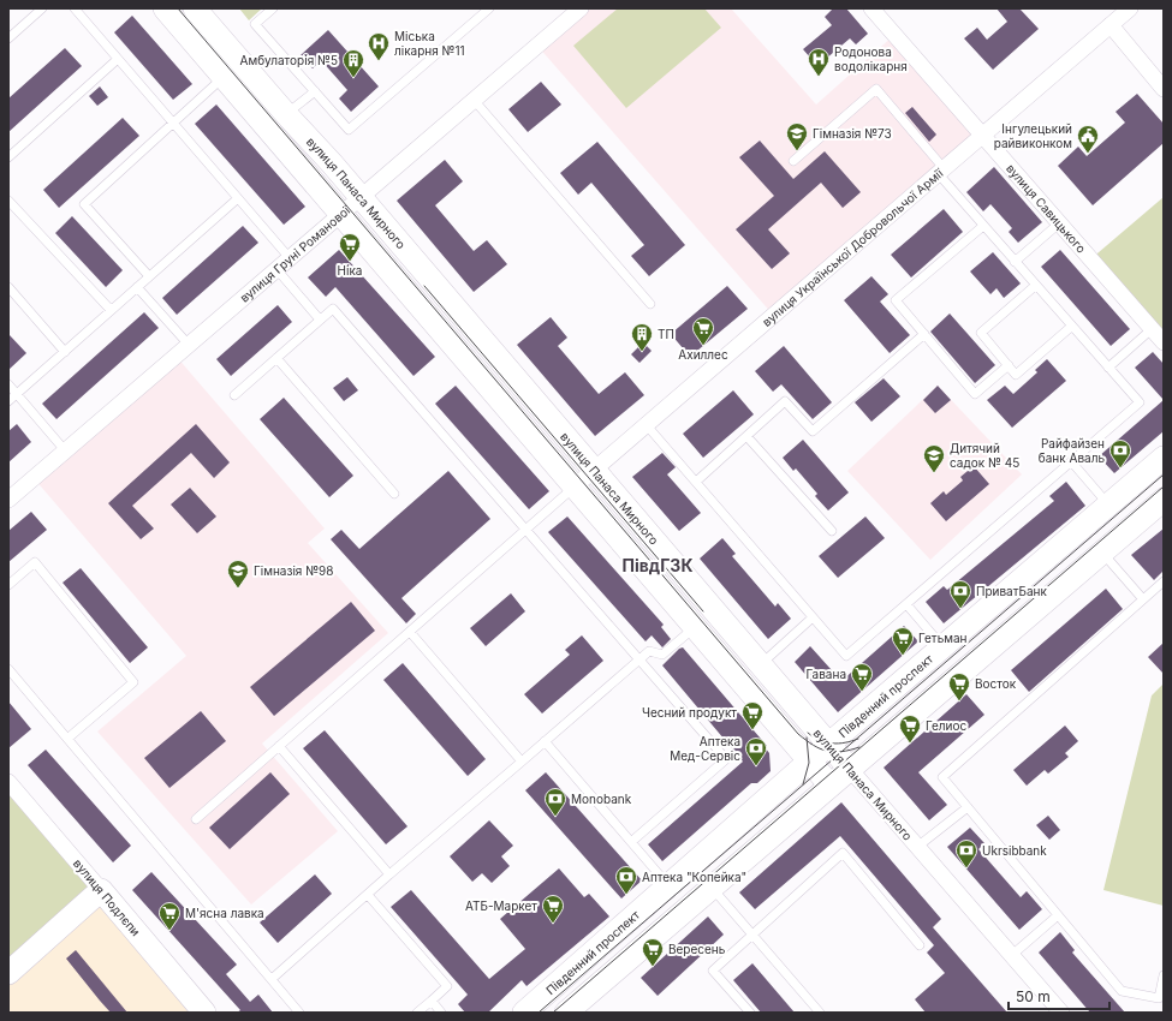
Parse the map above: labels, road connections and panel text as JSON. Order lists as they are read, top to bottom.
{
  "streets": {
    "main road": ["вулиця Панаса Мирного", "Південний проспект", "вулиця Подлєпи"],
    "street": ["вулиця Савицького", "вулиця Української Добровольчої Армії", "вулиця Груні Романової"]
  },
  "crossings": [
    ["вулиця Панаса Мирного", "вулиця Української Добровольчої Армії"],
    ["вулиця Панаса Мирного", "вулиця Груні Романової"],
    ["вулиця Панаса Мирного", "Південний проспект"],
    ["вулиця Савицького", "вулиця Української Добровольчої Армії"]
  ],
  "districts": ["ПівдГЗК"],
  "places": {
    "hospital": ["Міська лікарня №11", "Родонова водолікарня"],
    "building": ["Амбулаторія №5", "ТП"],
    "school or university": ["Гімназія №73", "Дитячий садок № 45", "Гімназія №98"],
    "public building": ["Інгулецький райвиконком"],
    "supermarket": [
      "Ніка",
      "Ахиллес",
      "Гетьман",
      "Гавана",
      "Восток",
      "Чесний продукт",
      "Гелиос",
      "АТБ-Маркет",
      "М'ясна лавка",
      "Вересень"
    ],
    "bank": [
      "Райфайзен банк Аваль",
      "ПриватБанк",
      "Аптека Мед-Сервіс",
      "Monobank",
      "Ukrsibbank",
      "Аптека \"Копейка\""
    ]
  },
  "scale_bar": "50 m"
}
